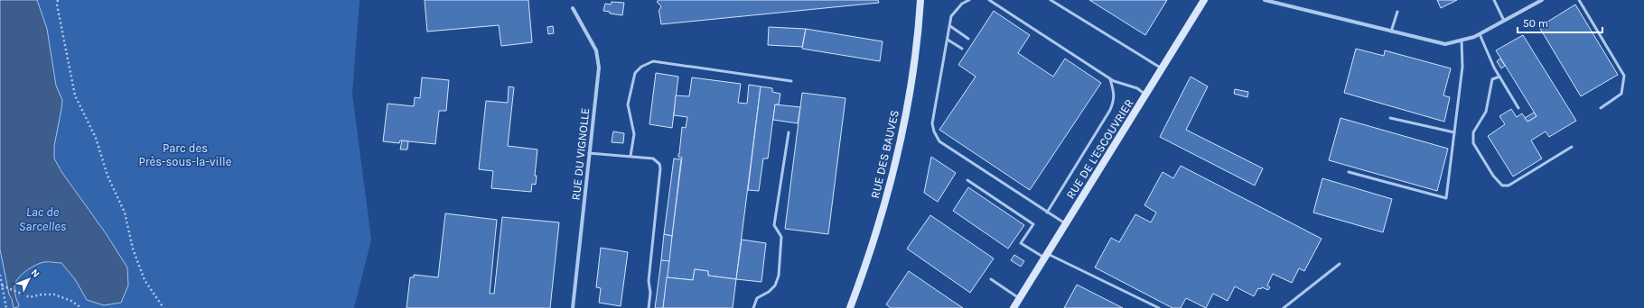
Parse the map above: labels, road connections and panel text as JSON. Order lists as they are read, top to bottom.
{
  "streets": {
    "street": ["RUE DE L'ESCOUVRIER", "RUE DU VIGNOLLE", "RUE DES BAUVES"]
  },
  "water": ["Lac de Sarcelles"],
  "parks": ["Parc des Près-sous-la-ville"],
  "scale_bar": "50 m",
  "north": "top right"
}
